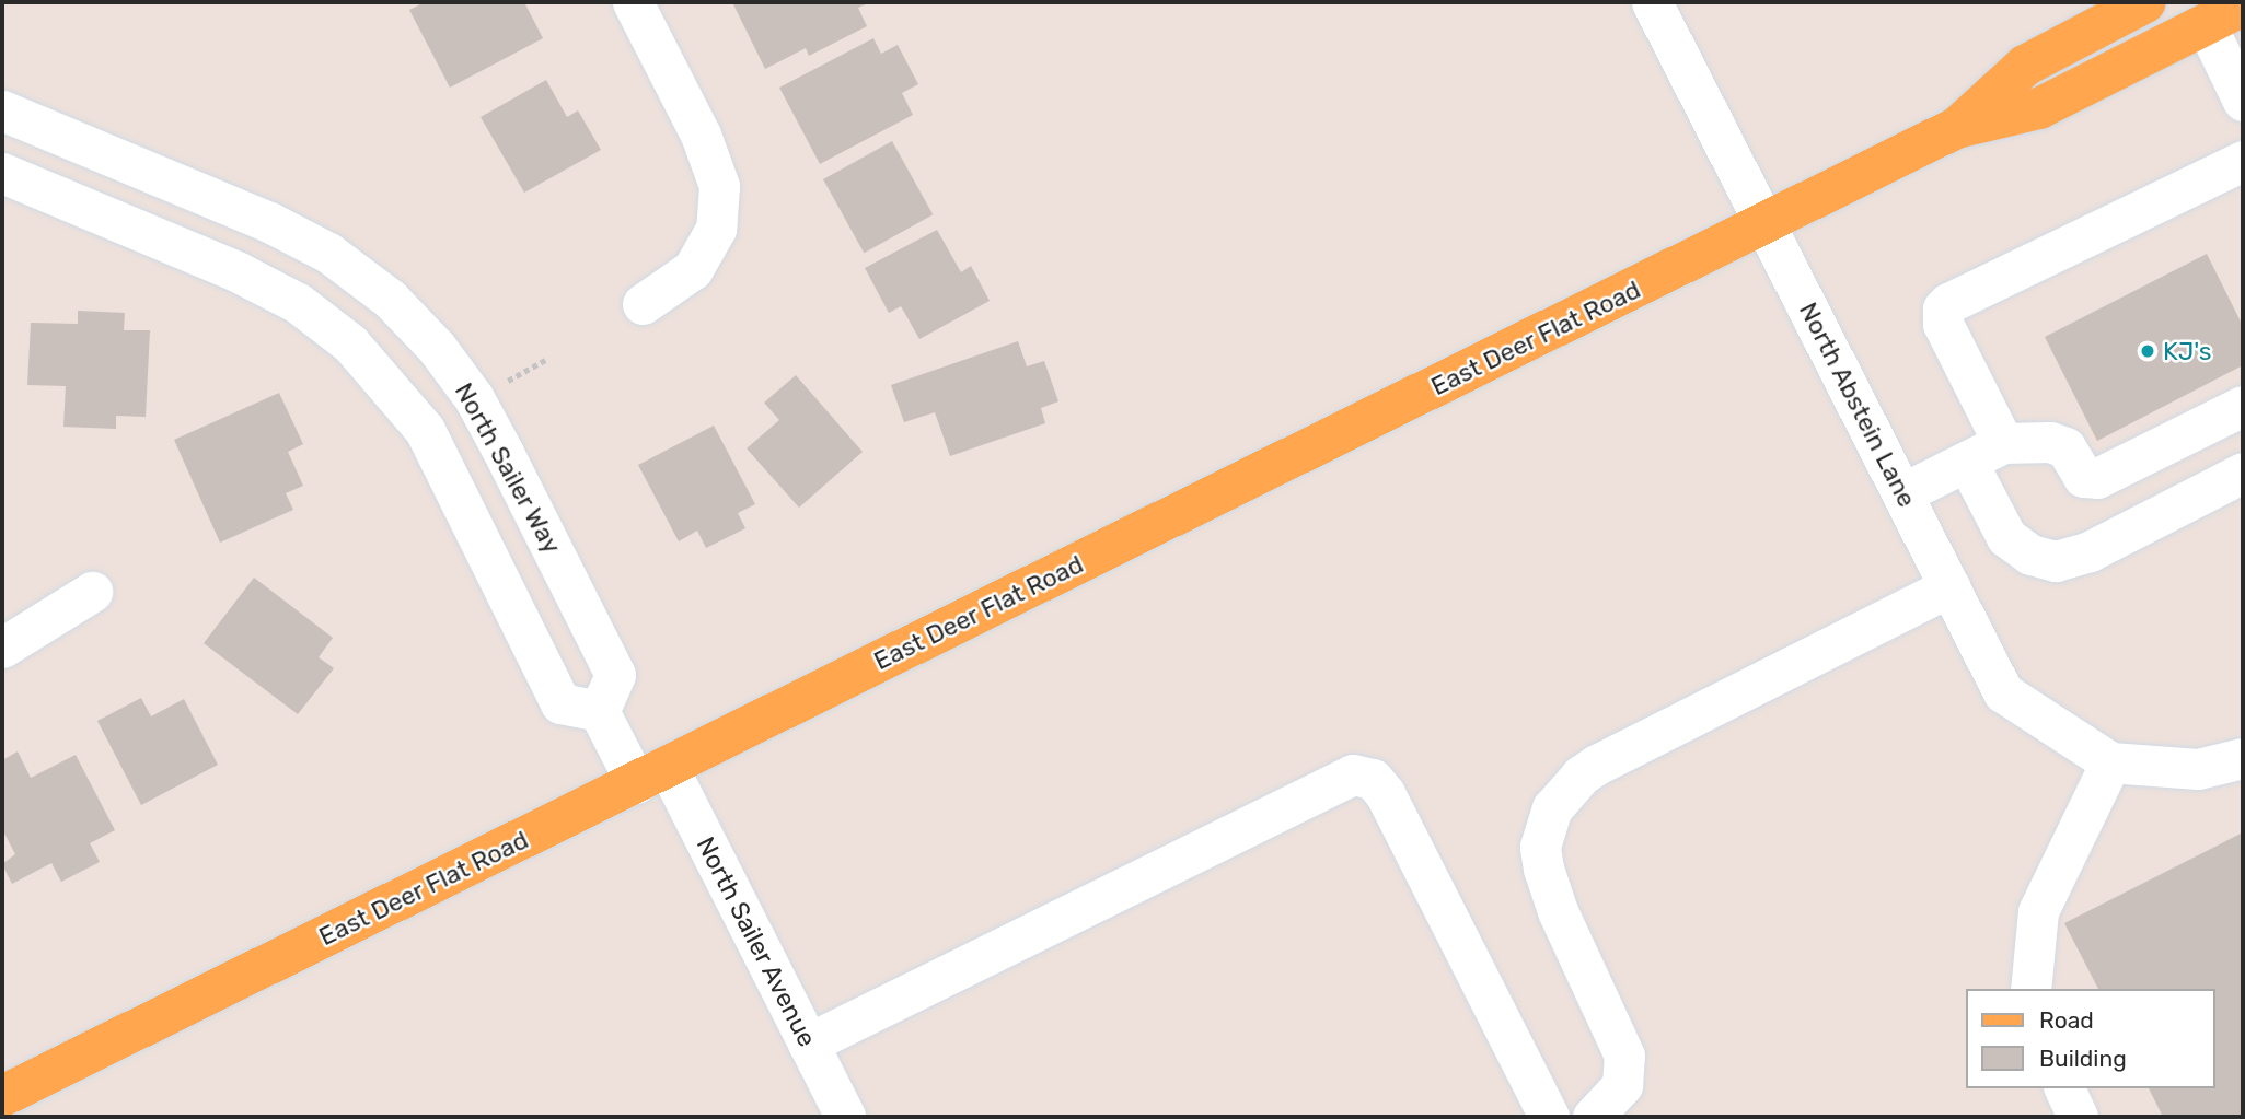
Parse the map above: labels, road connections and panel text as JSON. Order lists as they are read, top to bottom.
{
  "streets": {
    "main road": ["East Deer Flat Road"],
    "street": ["North Abstein Lane", "North Sailer Way", "North Sailer Avenue"]
  },
  "crossings": [
    ["East Deer Flat Road", "North Abstein Lane"],
    ["East Deer Flat Road", "North Sailer Avenue"]
  ],
  "places": ["KJ's"],
  "legend": ["Road", "Building"]
}
